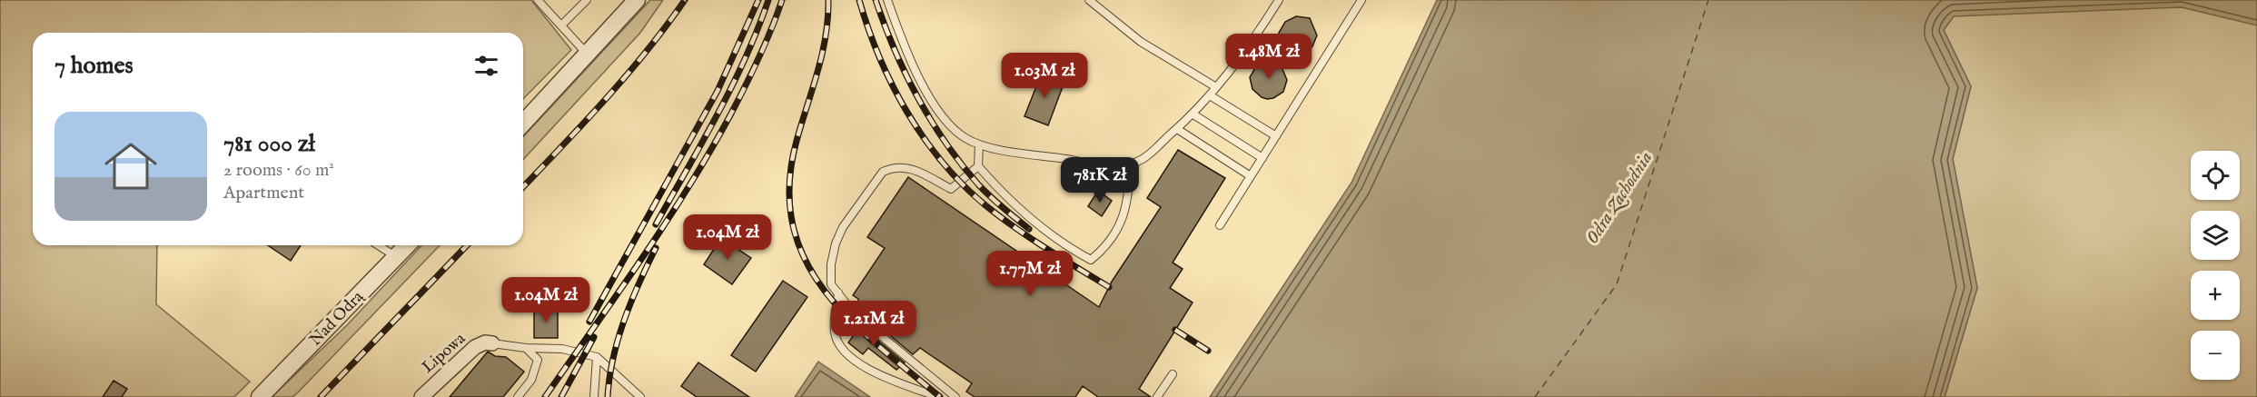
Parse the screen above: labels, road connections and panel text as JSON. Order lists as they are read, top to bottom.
{
  "streets": {
    "street": ["Nad Odrą", "Lipowa"]
  },
  "water": ["Odra Zachodnia"],
  "page": {
    "heading": "7 homes",
    "price": [
      "1.48M zł",
      "1.03M zł",
      "781K zł",
      "1.04M zł",
      "1.77M zł",
      "1.04M zł",
      "1.21M zł"
    ],
    "list": [
      {
        "name": "781 000 zł",
        "note": "2 rooms · 60 m² · Apartment"
      }
    ],
    "map_buttons": ["+", "−"]
  }
}
